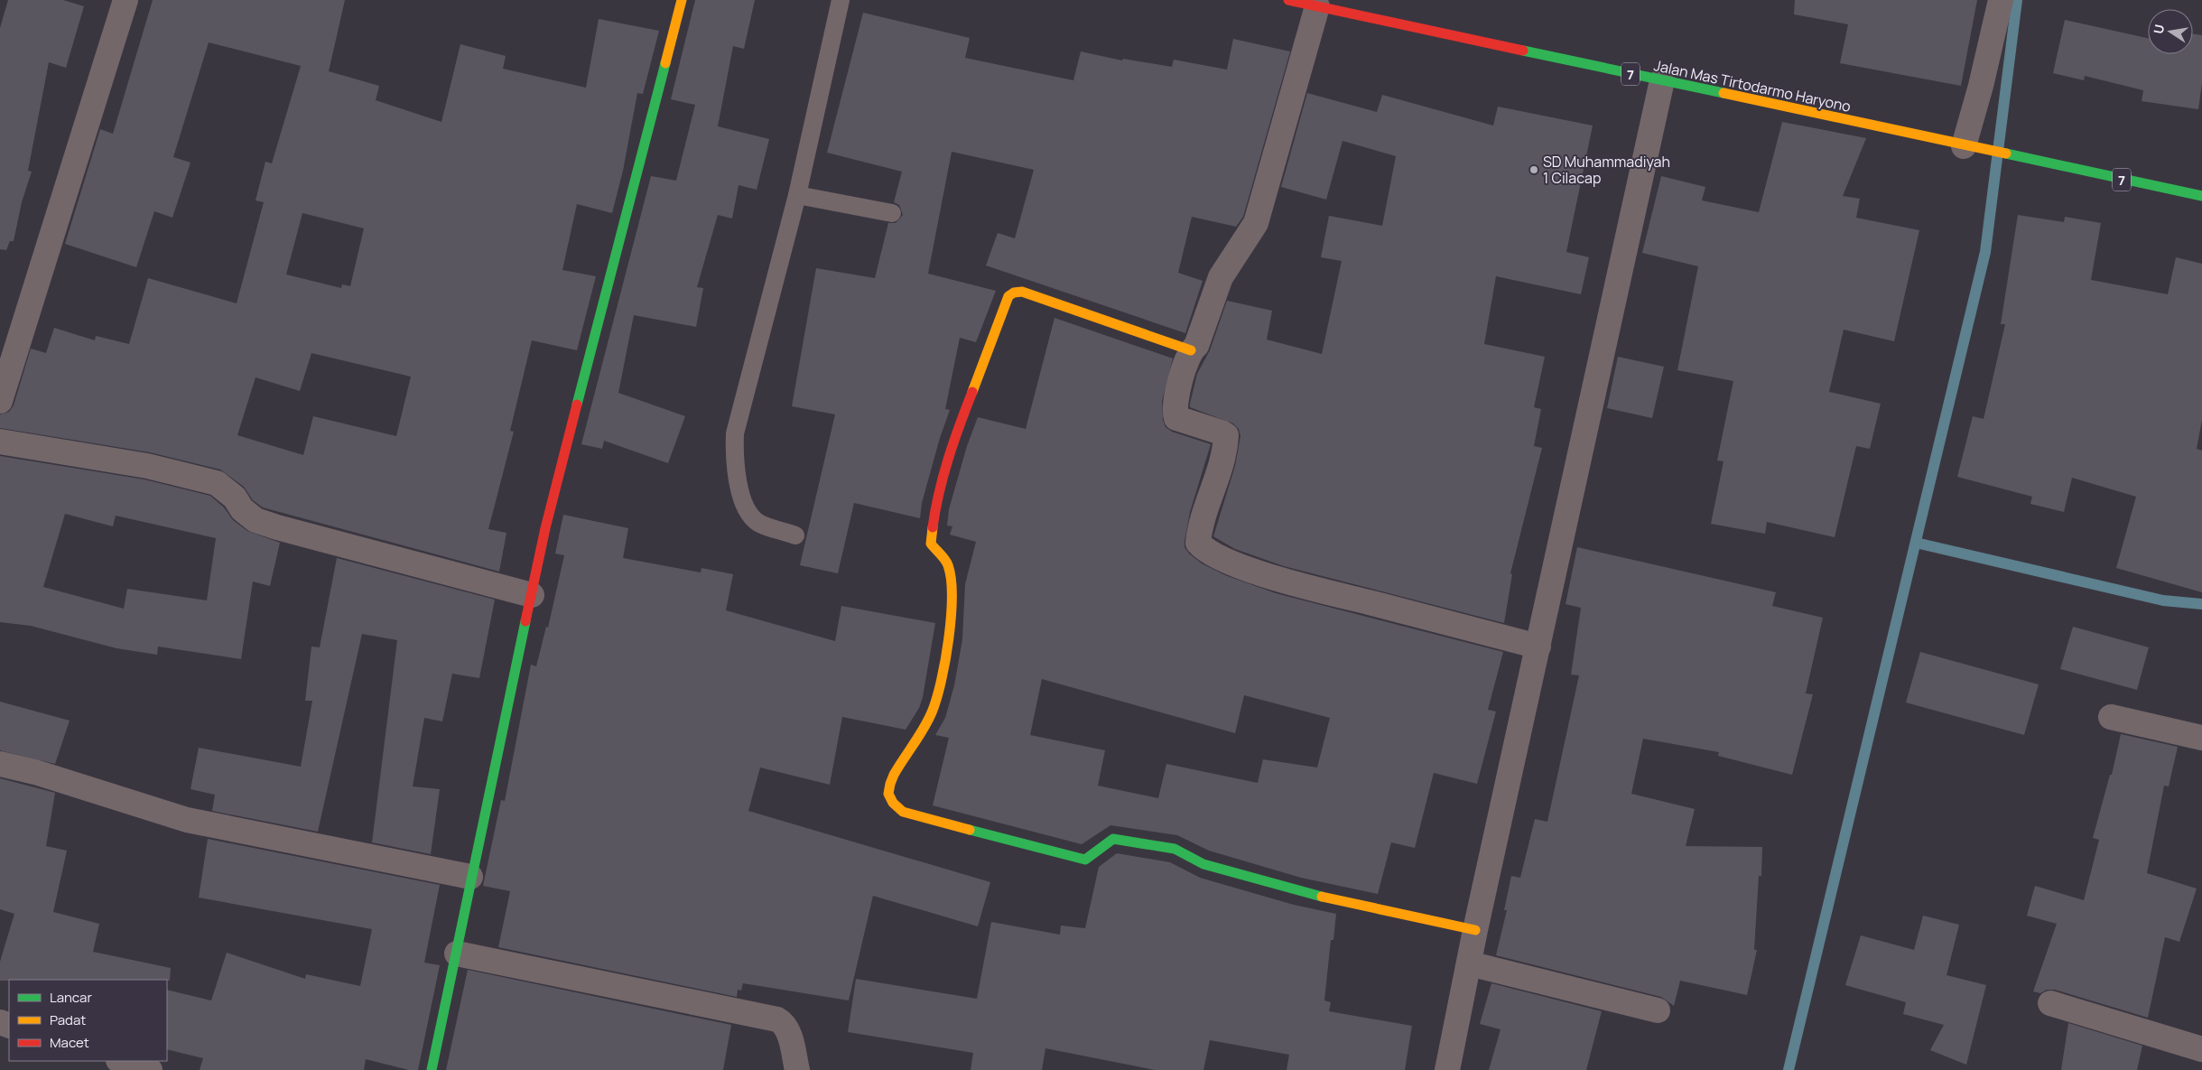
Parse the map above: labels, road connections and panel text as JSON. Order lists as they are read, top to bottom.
{
  "streets": {
    "main road": ["7", "Jalan Mas Tirtodarmo Haryono"]
  },
  "crossings": [
    ["7", "Jalan Mas Tirtodarmo Haryono"]
  ],
  "places": ["SD Muhammadiyah 1 Cilacap"],
  "legend": ["Lancar", "Padat", "Macet"],
  "north": "left"
}
